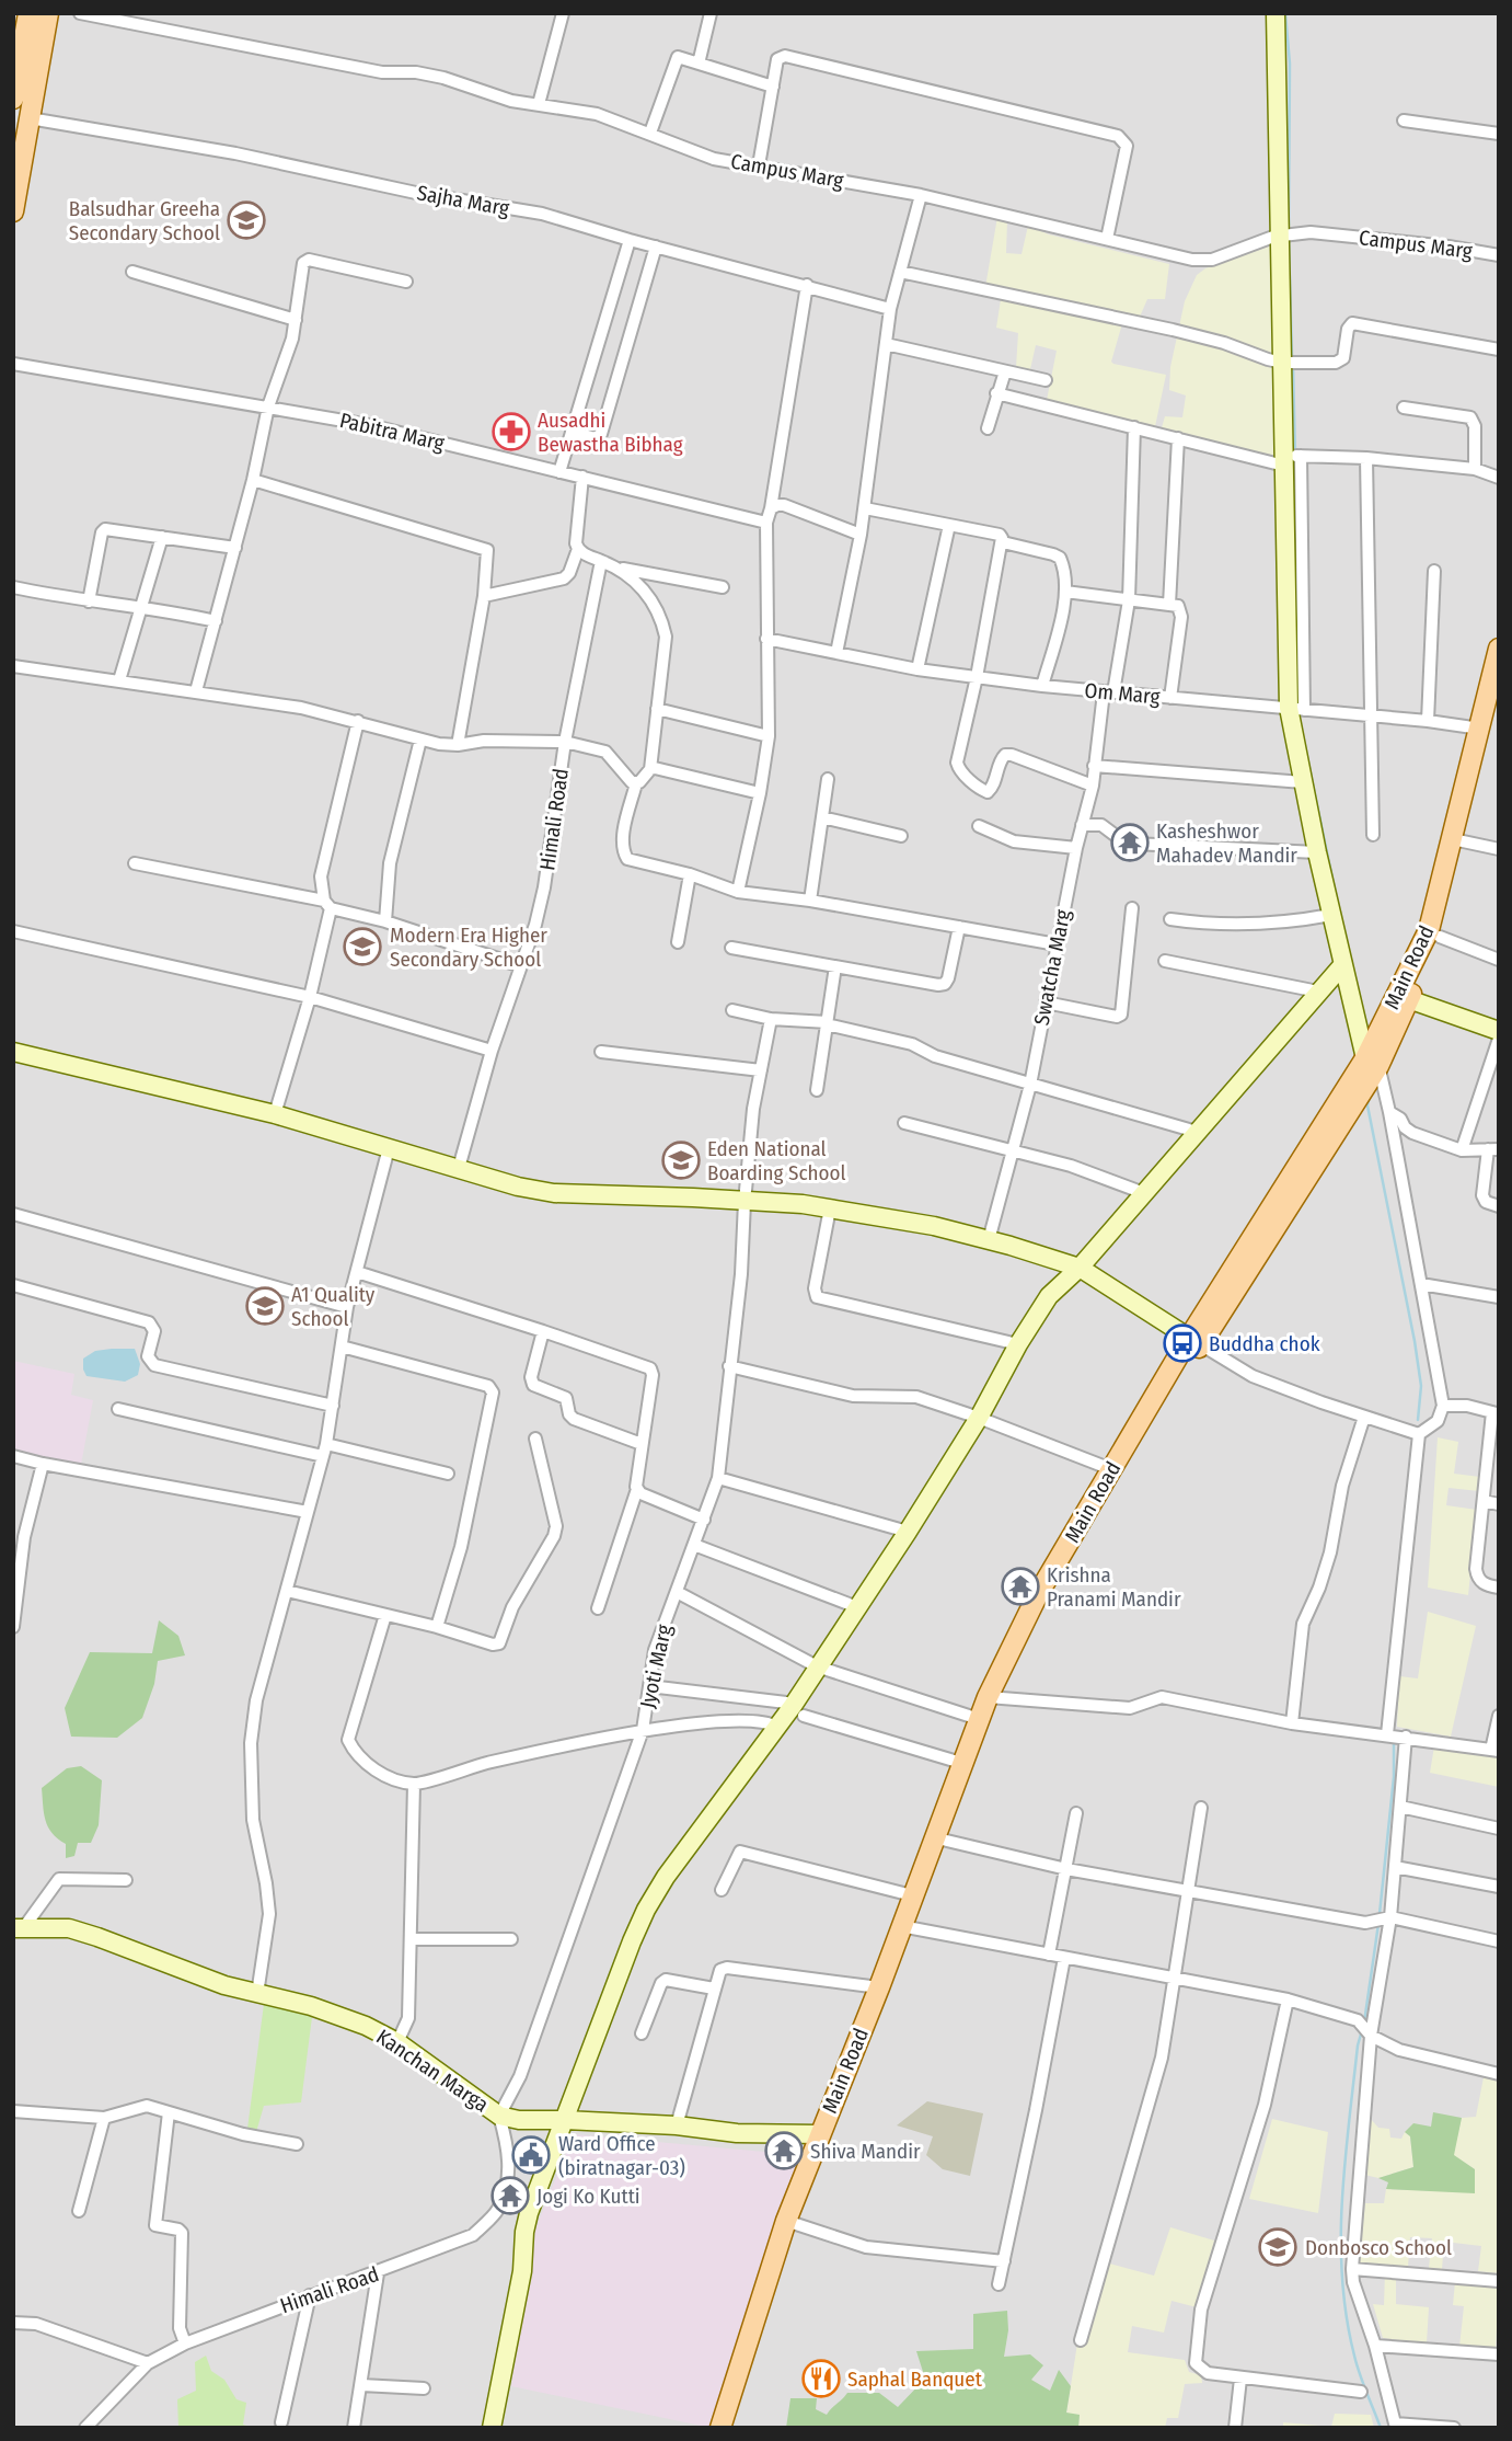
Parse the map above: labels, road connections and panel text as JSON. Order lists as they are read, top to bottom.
{
  "streets": {
    "main road": ["Main Road"],
    "street": [
      "Campus Marg",
      "Sajha Marg",
      "Pabitra Marg",
      "Om Marg",
      "Himali Road",
      "Swatcha Marg",
      "Jyoti Marg",
      "Kanchan Marga"
    ]
  },
  "crossings": [
    ["Om Marg", "Swatcha Marg"],
    ["Om Marg", "Main Road"],
    ["Himali Road", "Jyoti Marg"],
    ["Himali Road", "Kanchan Marga"],
    ["Main Road", "Kanchan Marga"],
    ["Jyoti Marg", "Kanchan Marga"]
  ],
  "places": {
    "school or university": [
      "Balsudhar Greeha Secondary School",
      "Modern Era Higher Secondary School",
      "Eden National Boarding School",
      "A1 Quality School",
      "Donbosco School"
    ],
    "pharmacy": ["Ausadhi Bewastha Bibhag"],
    "temple": [
      "Kasheshwor Mahadev Mandir",
      "Krishna Pranami Mandir",
      "Shiva Mandir",
      "Jogi Ko Kutti"
    ],
    "bus stop": ["Buddha chok"],
    "public building": ["Ward Office (biratnagar-03)"],
    "restaurant": ["Saphal Banquet"]
  }
}
